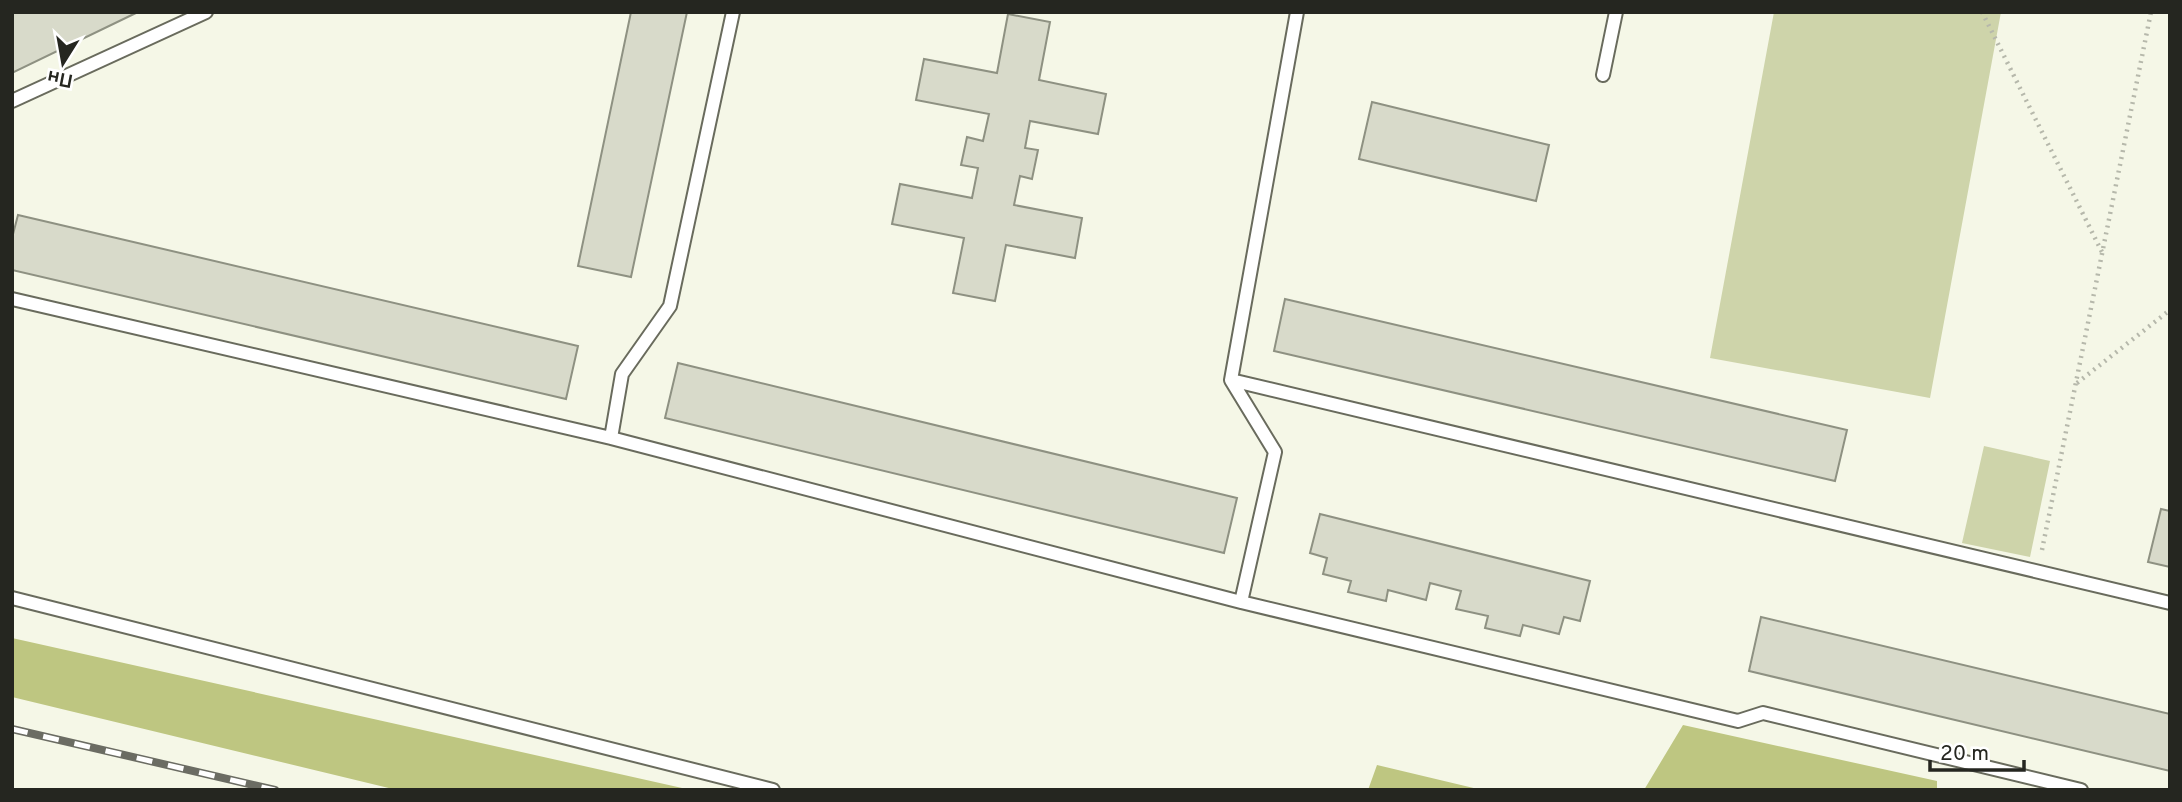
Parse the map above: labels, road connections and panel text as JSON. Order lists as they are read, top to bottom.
{
  "scale_bar": "20 m",
  "north": "bottom"
}
